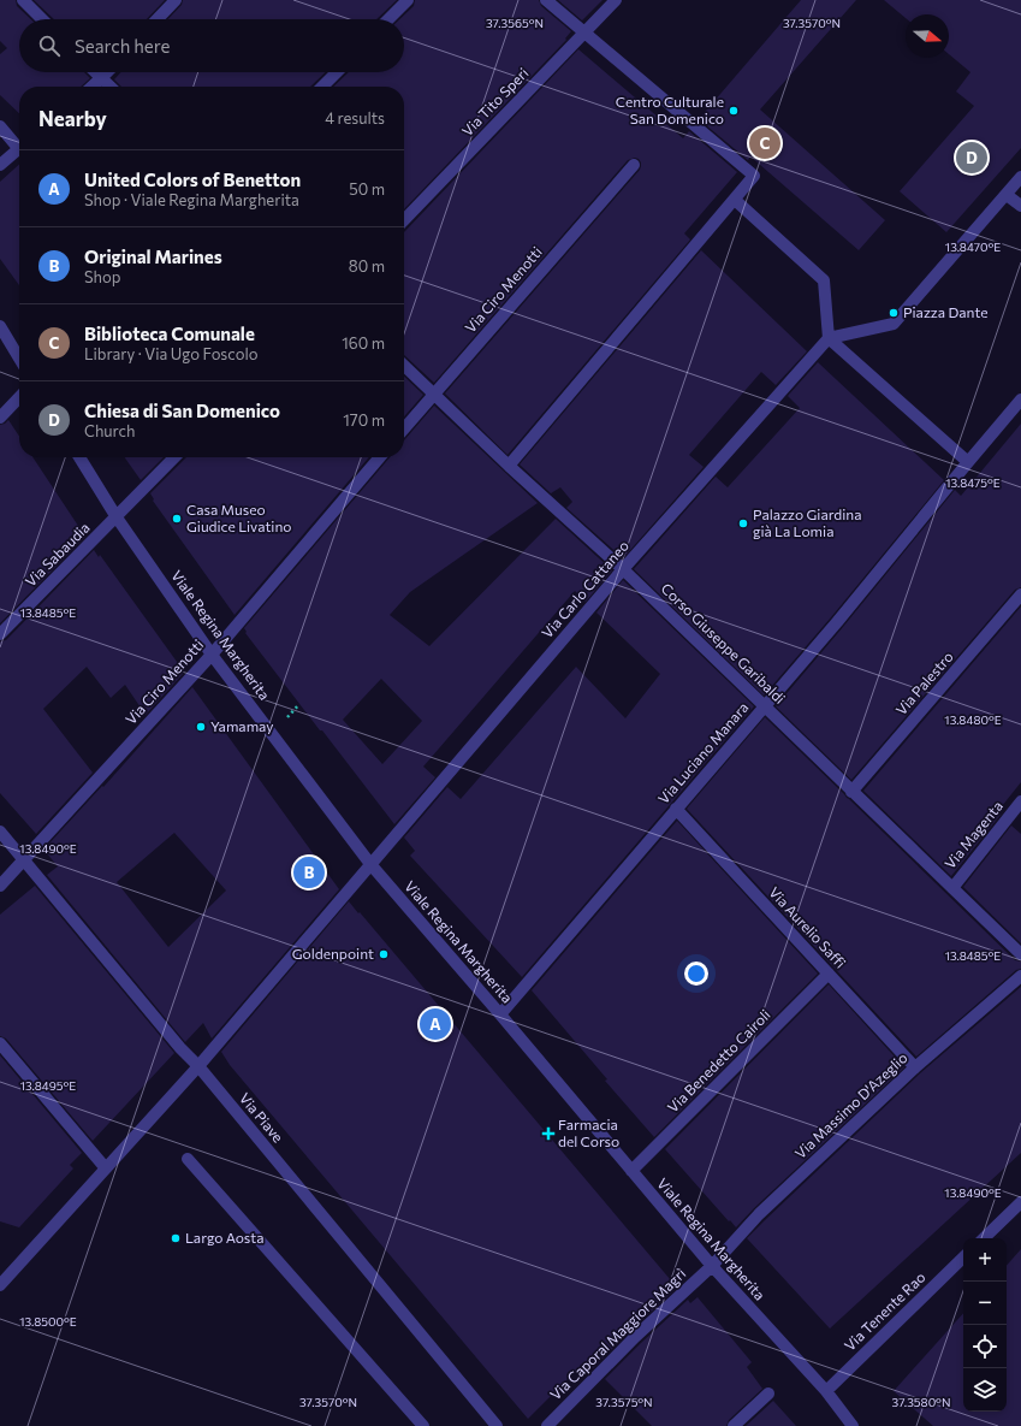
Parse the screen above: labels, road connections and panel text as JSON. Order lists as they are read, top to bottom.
{
  "streets": {
    "street": [
      "Via Tito Speri",
      "Via Ciro Menotti",
      "Via Sabaudia",
      "Via Carlo Cattaneo",
      "Viale Regina Margherita",
      "Corso Giuseppe Garibaldi",
      "Via Palestro",
      "Via Luciano Manara",
      "Via Magenta",
      "Via Aurelio Saffi",
      "Via Benedetto Cairoli",
      "Via Massimo D'Azeglio",
      "Via Piave",
      "Via Tenente Rao",
      "Via Caporal Maggiore Magrì"
    ]
  },
  "crossings": [
    ["Via Ciro Menotti", "Viale Regina Margherita"],
    ["Via Ciro Menotti", "Corso Giuseppe Garibaldi"],
    ["Via Ciro Menotti", "Via Piave"],
    ["Via Sabaudia", "Viale Regina Margherita"],
    ["Via Carlo Cattaneo", "Viale Regina Margherita"],
    ["Via Carlo Cattaneo", "Corso Giuseppe Garibaldi"],
    ["Via Carlo Cattaneo", "Via Piave"],
    ["Viale Regina Margherita", "Via Luciano Manara"],
    ["Viale Regina Margherita", "Via Benedetto Cairoli"],
    ["Viale Regina Margherita", "Via Massimo D'Azeglio"],
    ["Viale Regina Margherita", "Via Tenente Rao"],
    ["Viale Regina Margherita", "Via Caporal Maggiore Magrì"],
    ["Corso Giuseppe Garibaldi", "Via Palestro"],
    ["Corso Giuseppe Garibaldi", "Via Luciano Manara"],
    ["Corso Giuseppe Garibaldi", "Via Magenta"],
    ["Via Luciano Manara", "Via Aurelio Saffi"],
    ["Via Aurelio Saffi", "Via Benedetto Cairoli"],
    ["Via Aurelio Saffi", "Via Massimo D'Azeglio"],
    ["Via Massimo D'Azeglio", "Via Caporal Maggiore Magrì"]
  ],
  "places": {
    "other": [
      "Centro Culturale San Domenico",
      "Piazza Dante",
      "Casa Museo Giudice Livatino",
      "Palazzo Giardina già La Lomia",
      "Yamamay",
      "Goldenpoint",
      "Largo Aosta"
    ],
    "health": ["Farmacia del Corso"]
  },
  "north": "right",
  "page": {
    "search": "Search here",
    "heading": ["Nearby", "4 results"],
    "pins": [
      "C",
      "D",
      "B",
      "A"
    ],
    "list": [
      {
        "mark": "A",
        "name": "United Colors of Benetton",
        "note": "Shop · Viale Regina Margherita",
        "value": "50 m"
      },
      {
        "mark": "B",
        "name": "Original Marines",
        "note": "Shop",
        "value": "80 m"
      },
      {
        "mark": "C",
        "name": "Biblioteca Comunale",
        "note": "Library · Via Ugo Foscolo",
        "value": "160 m"
      },
      {
        "mark": "D",
        "name": "Chiesa di San Domenico",
        "note": "Church",
        "value": "170 m"
      }
    ],
    "map_buttons": ["+", "−"]
  },
  "coordinates": [
    "37.3565°N",
    "37.3570°N",
    "13.8470°E",
    "13.8475°E",
    "13.8485°E",
    "13.8480°E",
    "13.8490°E",
    "13.8495°E",
    "13.8500°E",
    "37.3575°N",
    "37.3580°N"
  ]
}
